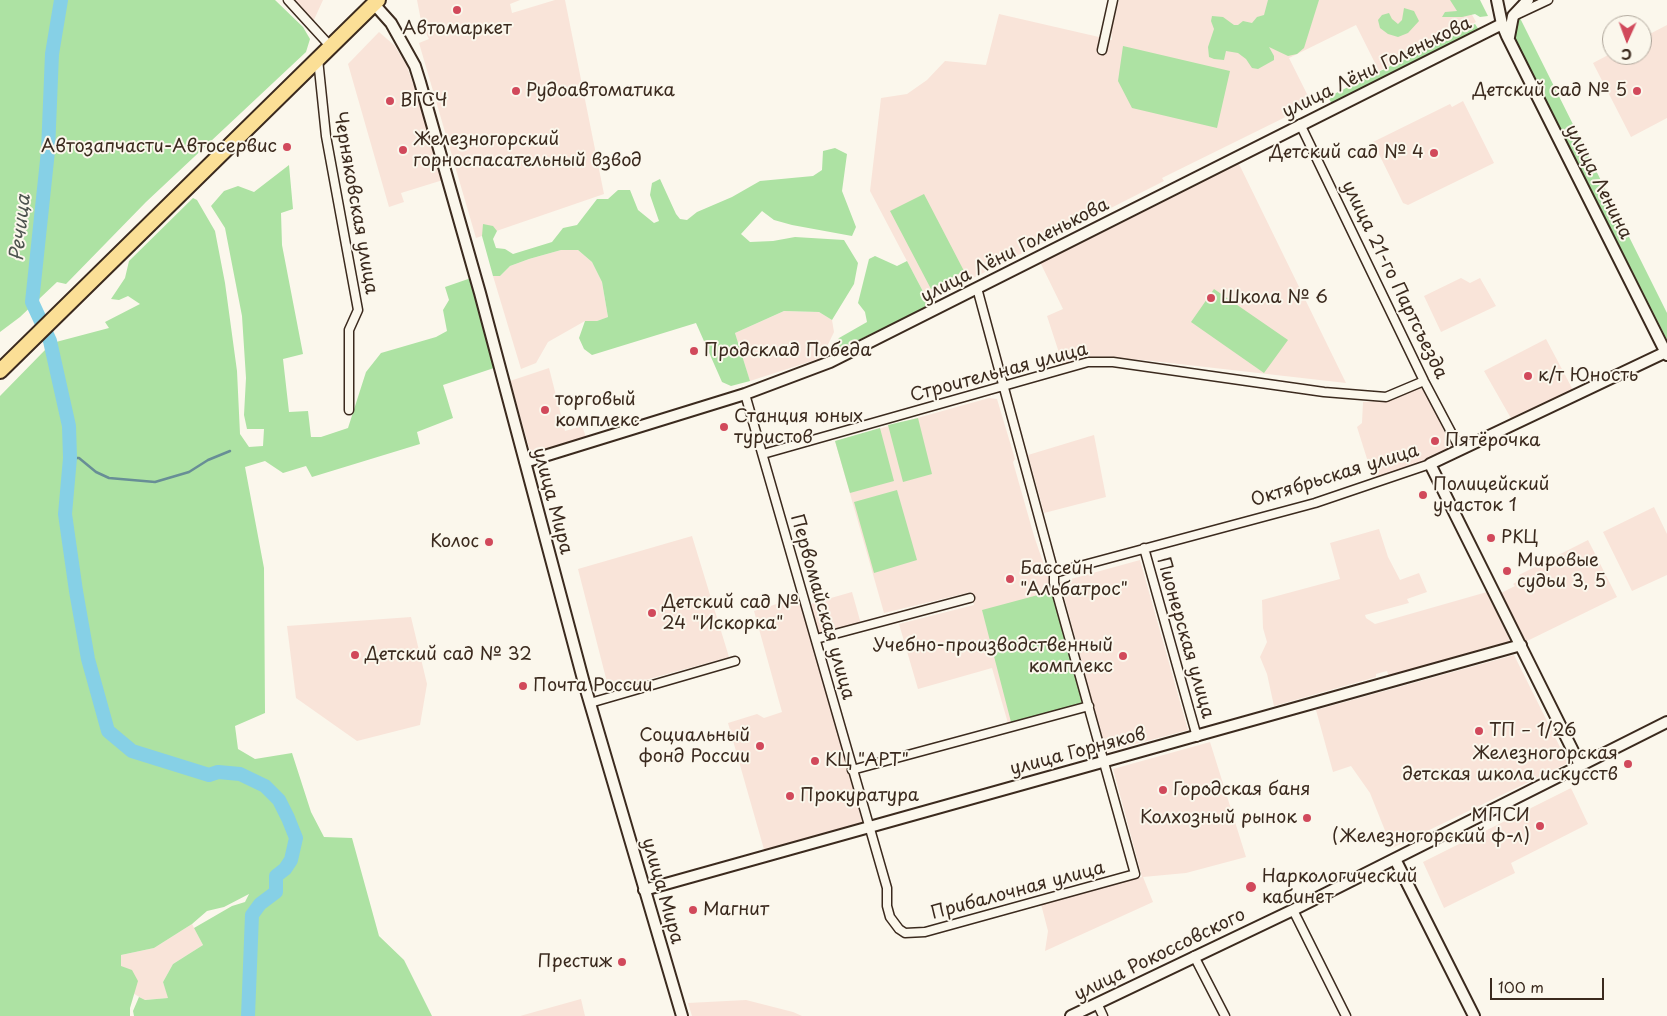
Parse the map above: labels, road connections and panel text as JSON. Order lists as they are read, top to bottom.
{
  "streets": {
    "street": [
      "улица Лёни Голенькова",
      "улица Ленина",
      "Черняковская улица",
      "улица 21-го Партсъезда",
      "Строительная улица",
      "Октябрьская улица",
      "улица Мира",
      "Первомайская улица",
      "Пионерская улица",
      "улица Горняков",
      "Прибалочная улица",
      "улица Рокоссовского"
    ]
  },
  "crossings": [
    ["улица Лёни Голенькова", "улица Ленина"],
    ["улица Лёни Голенькова", "улица 21-го Партсъезда"],
    ["улица Лёни Голенькова", "улица Мира"],
    ["улица Лёни Голенькова", "Первомайская улица"],
    ["улица Ленина", "Октябрьская улица"],
    ["улица 21-го Партсъезда", "Строительная улица"],
    ["улица 21-го Партсъезда", "Октябрьская улица"],
    ["Строительная улица", "Первомайская улица"],
    ["Октябрьская улица", "Пионерская улица"],
    ["улица Мира", "улица Горняков"],
    ["Первомайская улица", "улица Горняков"],
    ["Первомайская улица", "Прибалочная улица"],
    ["Пионерская улица", "улица Горняков"],
    ["улица Горняков", "Прибалочная улица"]
  ],
  "water": ["Речица"],
  "places": [
    "Автомаркет",
    "Рудоавтоматика",
    "Детский сад № 5",
    "ВГСЧ",
    "Автозапчасти-Автосервис",
    "Железногорский горноспасательный взвод",
    "Детский сад № 4",
    "Школа № 6",
    "Продсклад Победа",
    "к/т Юность",
    "торговый комплекс",
    "Станция юных туристов",
    "Пятёрочка",
    "Полицейский участок 1",
    "РКЦ",
    "Колос",
    "Мировые судьи 3, 5",
    "Бассейн \"Альбатрос\"",
    "Детский сад № 24 \"Искорка\"",
    "Детский сад № 32",
    "Учебно-производственный комплекс",
    "Почта России",
    "ТП – 1/26",
    "Социальный фонд России",
    "КЦ \"АРТ\"",
    "Железногорская детская школа искусств",
    "Городская баня",
    "Прокуратура",
    "Колхозный рынок",
    "МПСИ (Железногорский ф-л)",
    "Наркологический кабинет",
    "Магнит",
    "Престиж"
  ],
  "scale_bar": "100 m",
  "north": "bottom"
}
